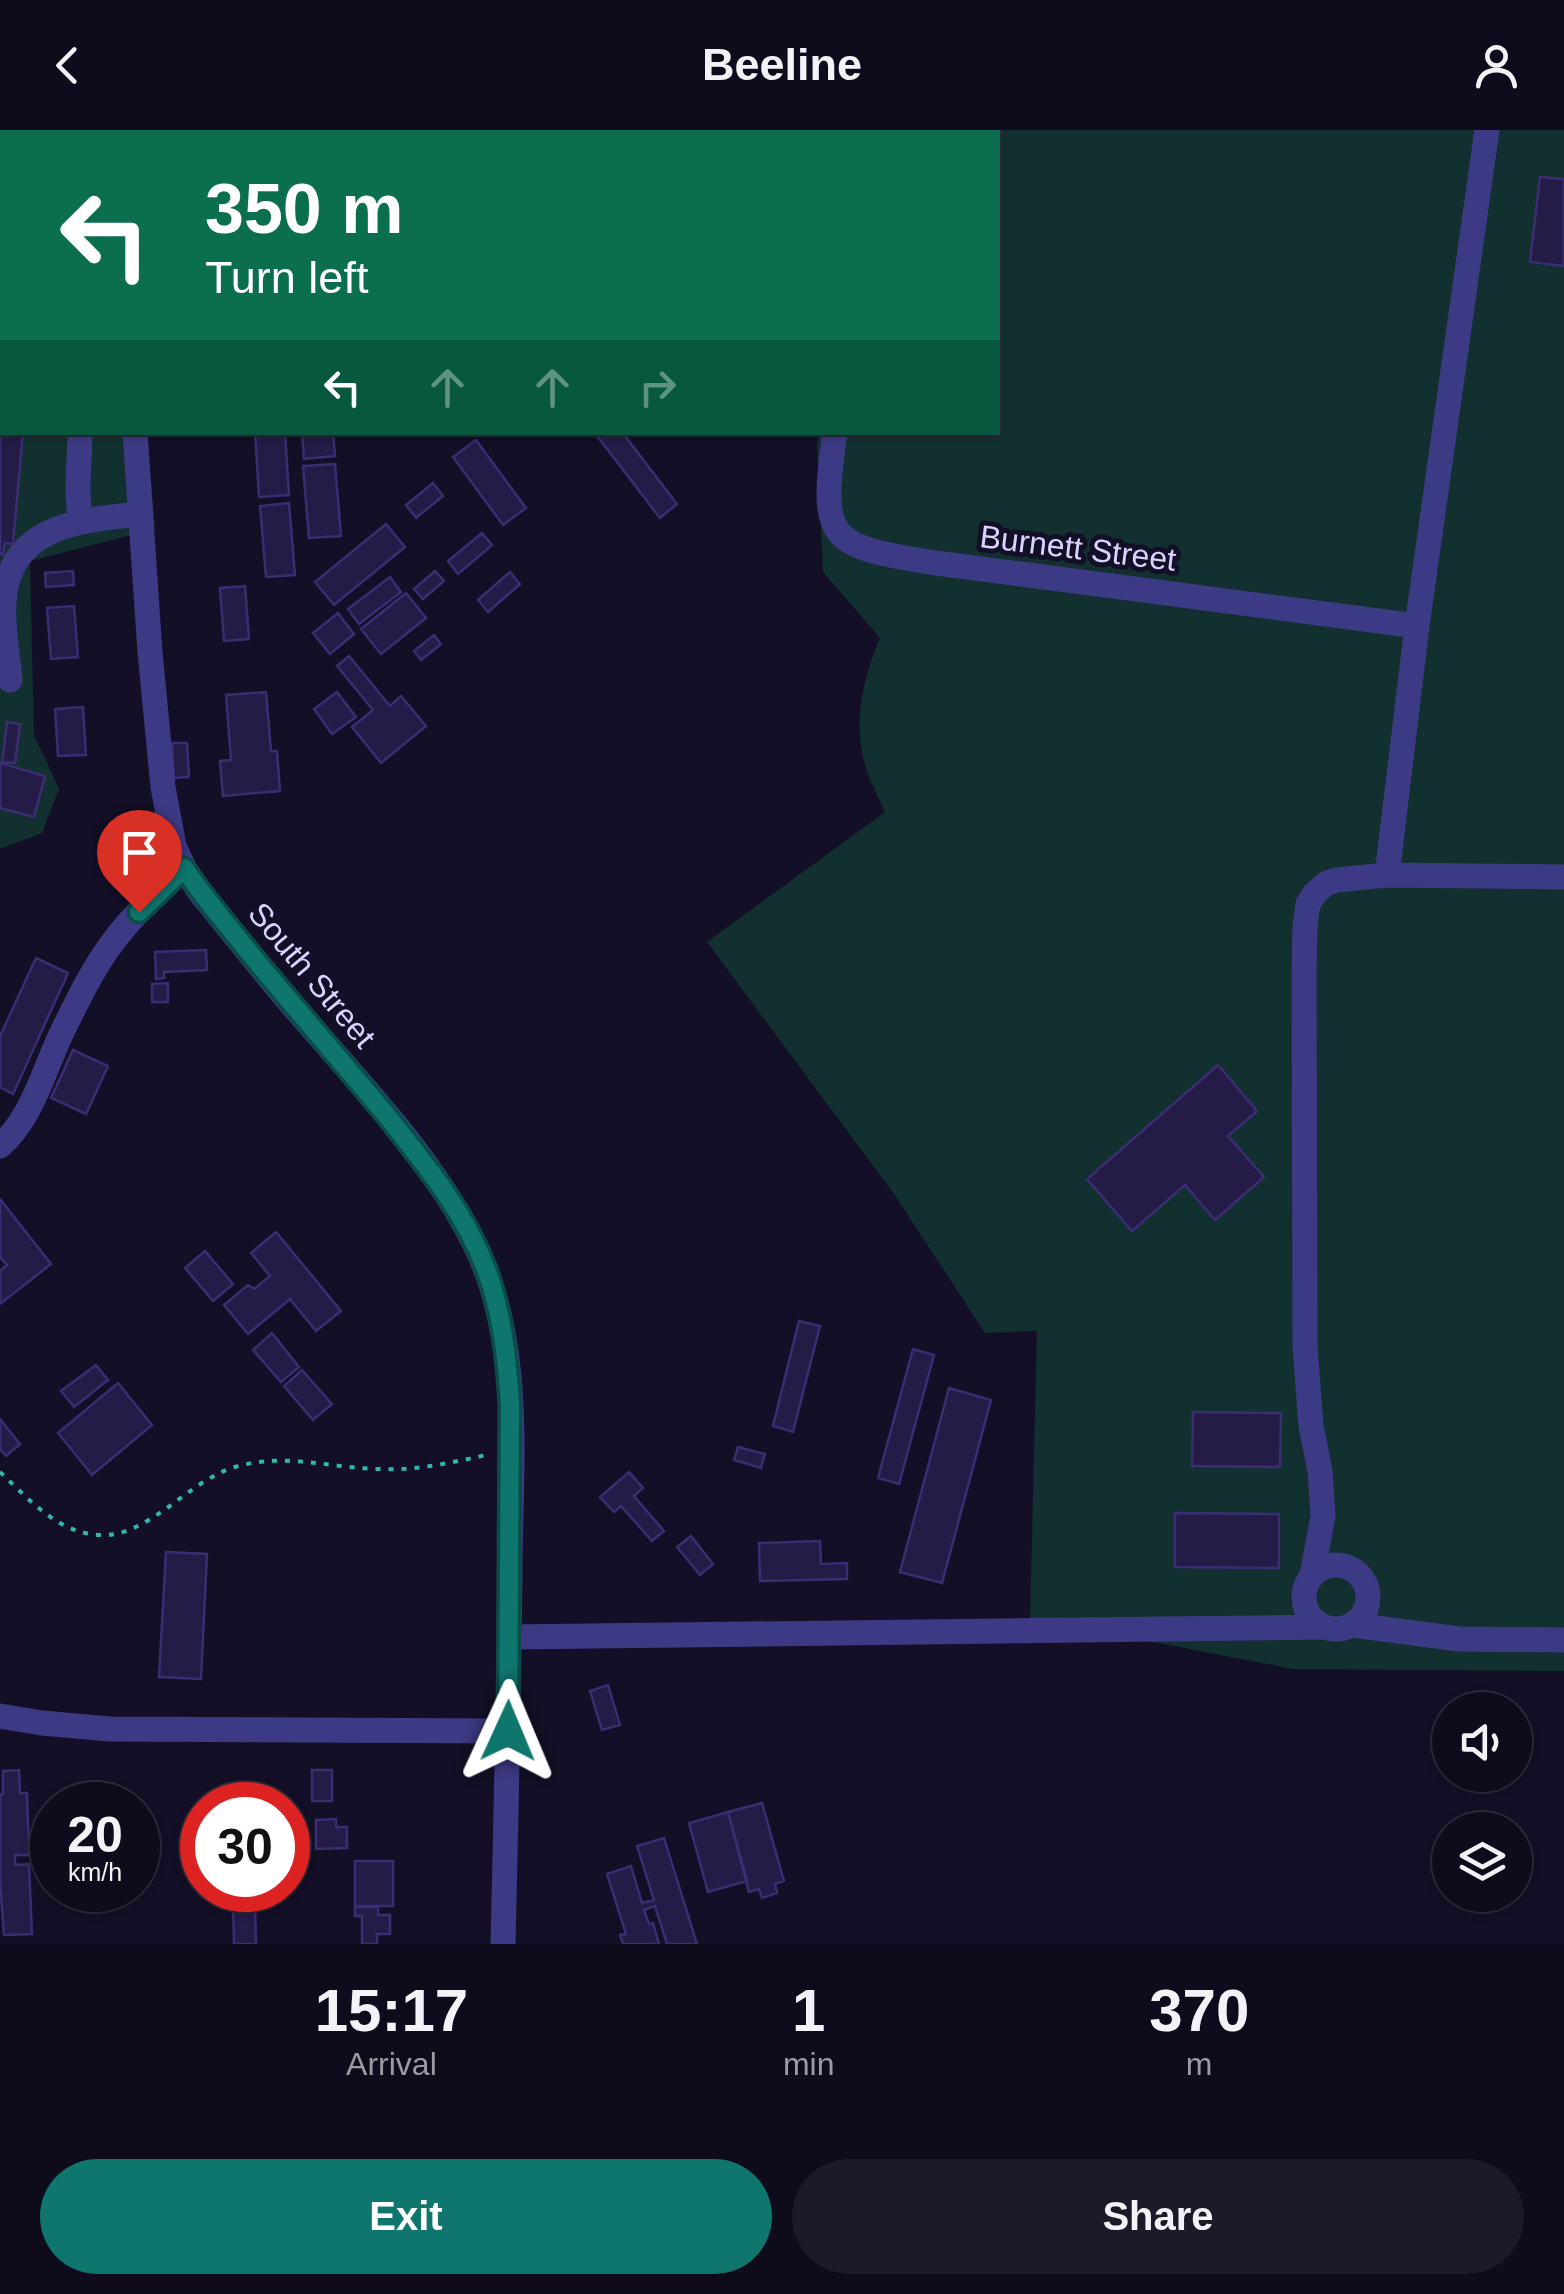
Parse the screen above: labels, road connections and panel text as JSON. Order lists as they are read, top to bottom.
{
  "streets": {
    "street": ["Burnett Street", "South Street"]
  },
  "page": {
    "header": "Beeline",
    "turn": ["350 m", "Turn left"],
    "speed": "20 km/h",
    "limit": "30",
    "eta": [
      "15:17",
      "Arrival",
      "1",
      "min",
      "370",
      "m"
    ],
    "buttons": ["Exit", "Share"]
  }
}
